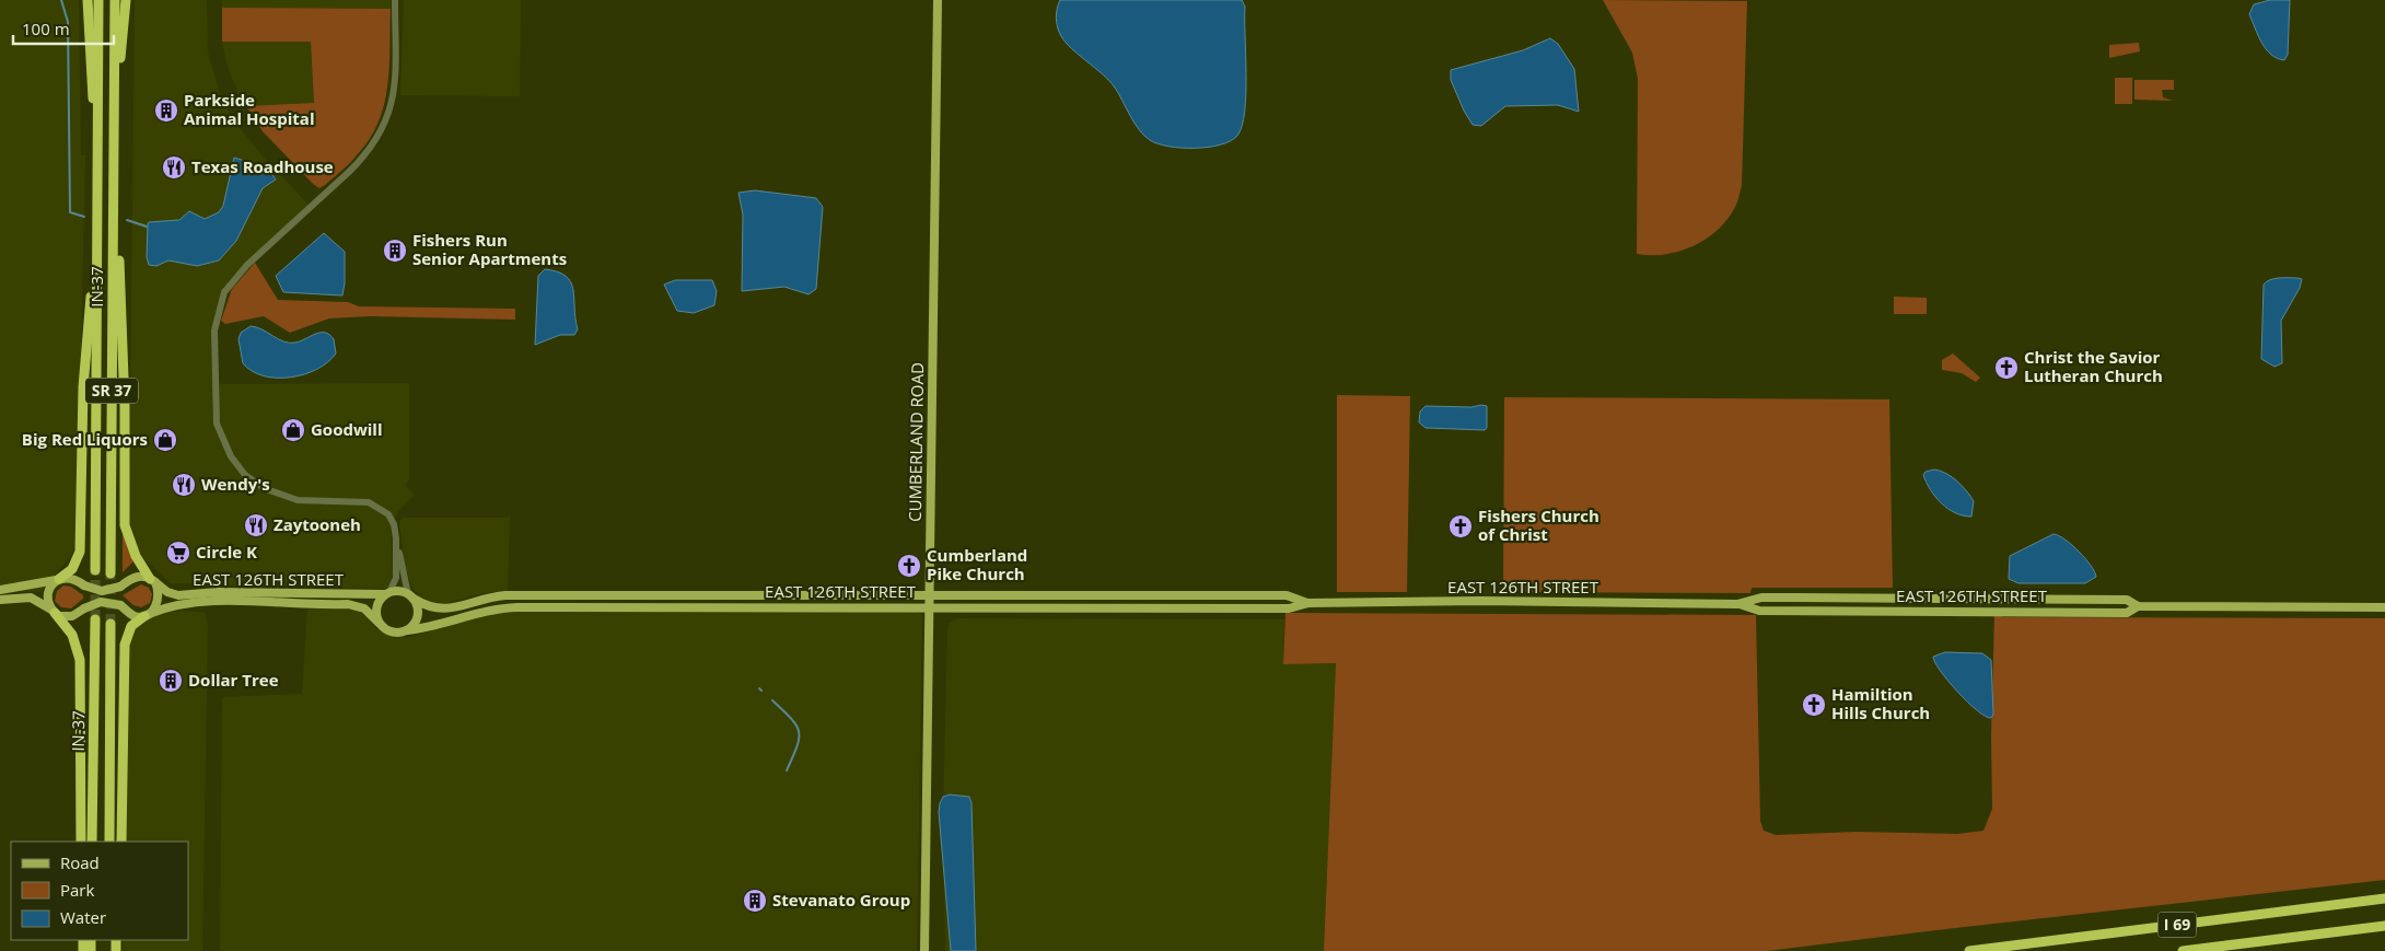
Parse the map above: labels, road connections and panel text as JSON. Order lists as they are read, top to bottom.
{
  "streets": {
    "highway": ["IN-37", "SR 37", "I 69"],
    "main road": ["CUMBERLAND ROAD", "EAST 126TH STREET"]
  },
  "crossings": [
    ["CUMBERLAND ROAD", "EAST 126TH STREET"]
  ],
  "places": {
    "building": [
      "Parkside Animal Hospital",
      "Fishers Run Senior Apartments",
      "Dollar Tree",
      "Stevanato Group"
    ],
    "restaurant": ["Texas Roadhouse", "Wendy's", "Zaytooneh"],
    "church": [
      "Christ the Savior Lutheran Church",
      "Fishers Church of Christ",
      "Cumberland Pike Church",
      "Hamiltion Hills Church"
    ],
    "shop": ["Goodwill", "Big Red Liquors"],
    "supermarket": ["Circle K"]
  },
  "legend": ["Road", "Park", "Water"],
  "scale_bar": "100 m"
}
